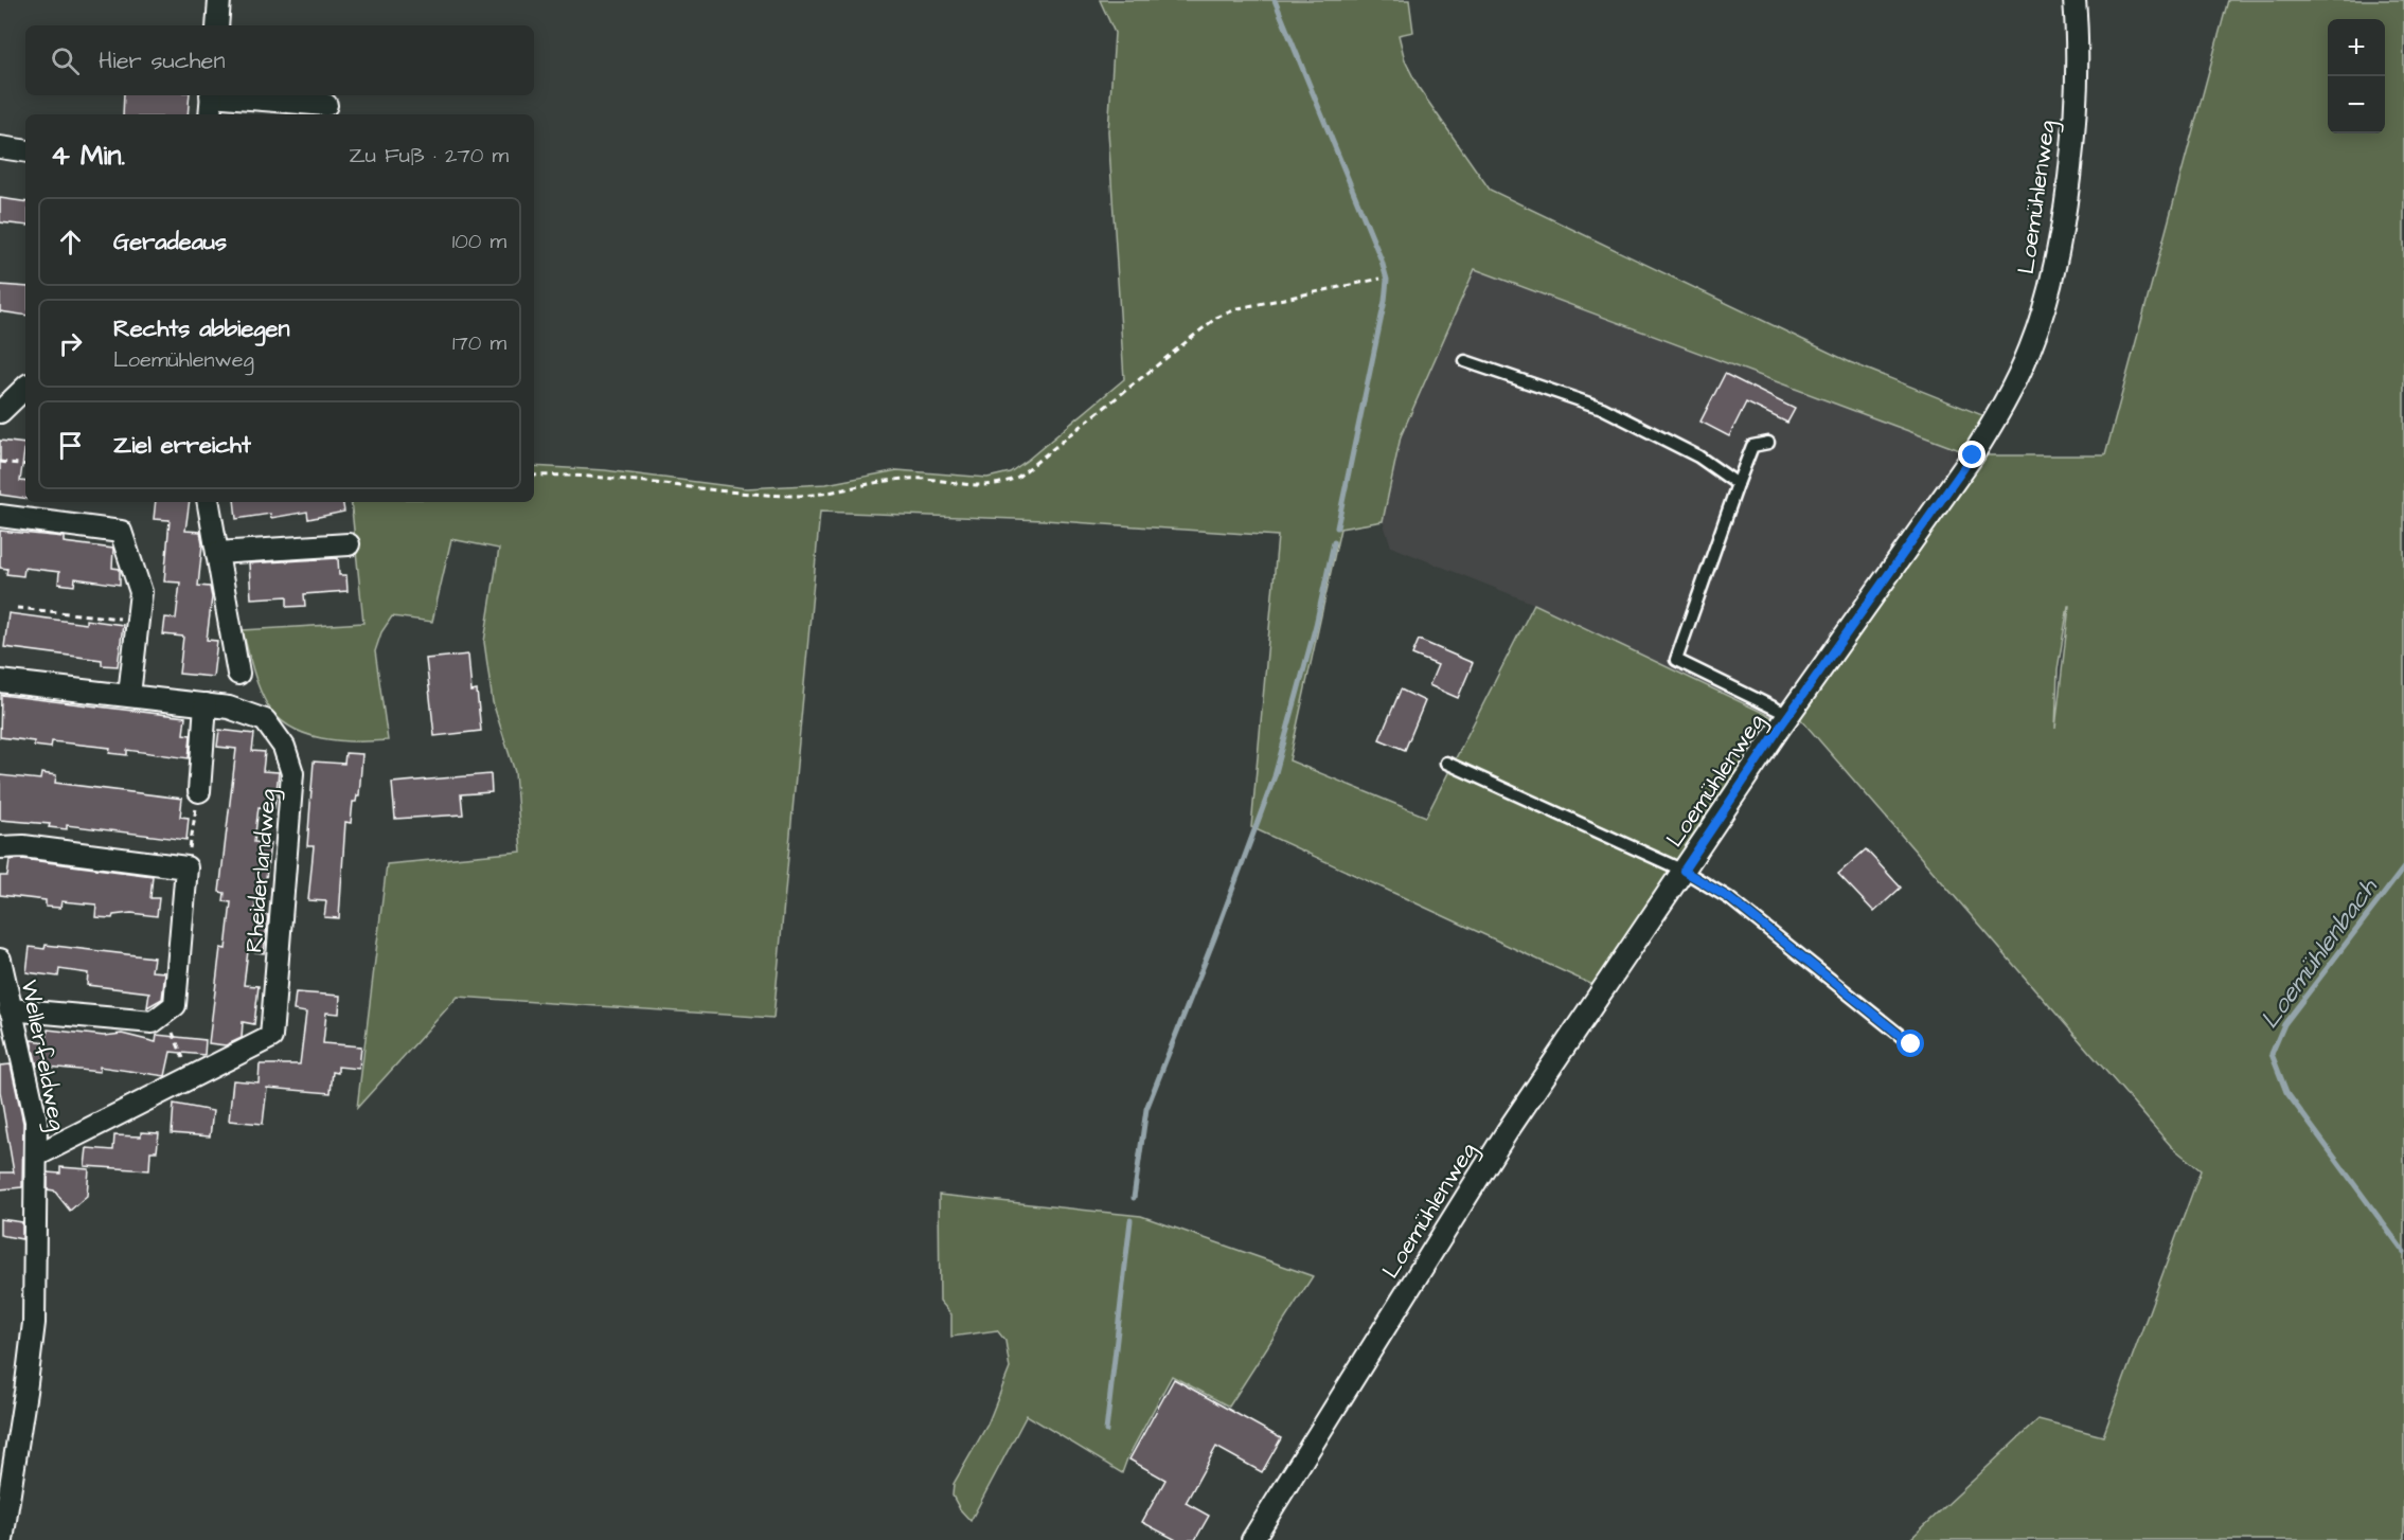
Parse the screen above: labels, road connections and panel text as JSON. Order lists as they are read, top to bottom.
{
  "streets": {
    "street": ["Loemühlenweg", "Rheiderlandweg", "Wellerfeldweg"]
  },
  "crossings": [
    ["Rheiderlandweg", "Wellerfeldweg"]
  ],
  "water": ["Loemühlenbach"],
  "page": {
    "map_buttons": ["+", "−"],
    "search": "Hier suchen",
    "heading": ["4 Min.", "Zu Fuß · 270 m"],
    "list": [
      ["Geradeaus", "100 m"],
      ["Rechts abbiegen", "Loemühlenweg", "170 m"],
      "Ziel erreicht"
    ]
  }
}
